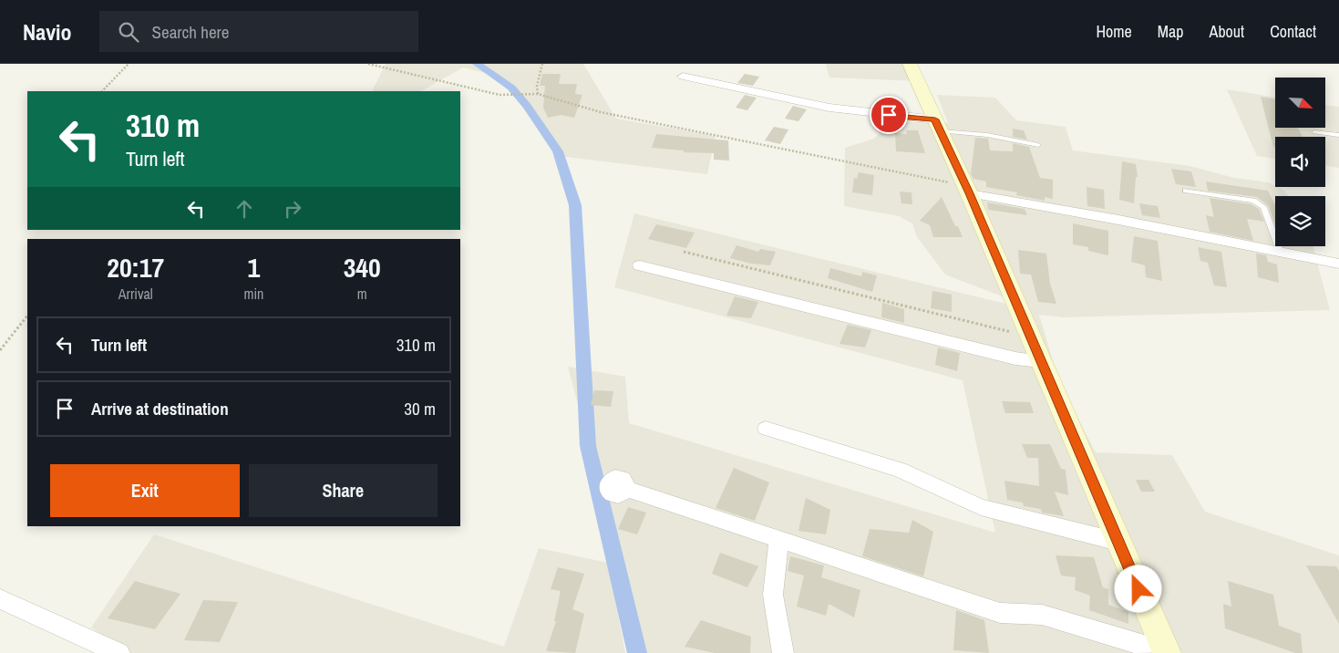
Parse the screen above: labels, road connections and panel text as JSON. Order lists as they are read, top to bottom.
{
  "north": "bottom right",
  "page": {
    "header": "Navio",
    "search": "Search here",
    "nav": [
      "Home",
      "Map",
      "About",
      "Contact"
    ],
    "turn": ["310 m", "Turn left"],
    "eta": [
      "20:17",
      "Arrival",
      "1",
      "min",
      "340",
      "m"
    ],
    "list": [
      {
        "name": "Turn left",
        "value": "310 m"
      },
      {
        "name": "Arrive at destination",
        "value": "30 m"
      }
    ],
    "buttons": ["Exit", "Share"]
  }
}
